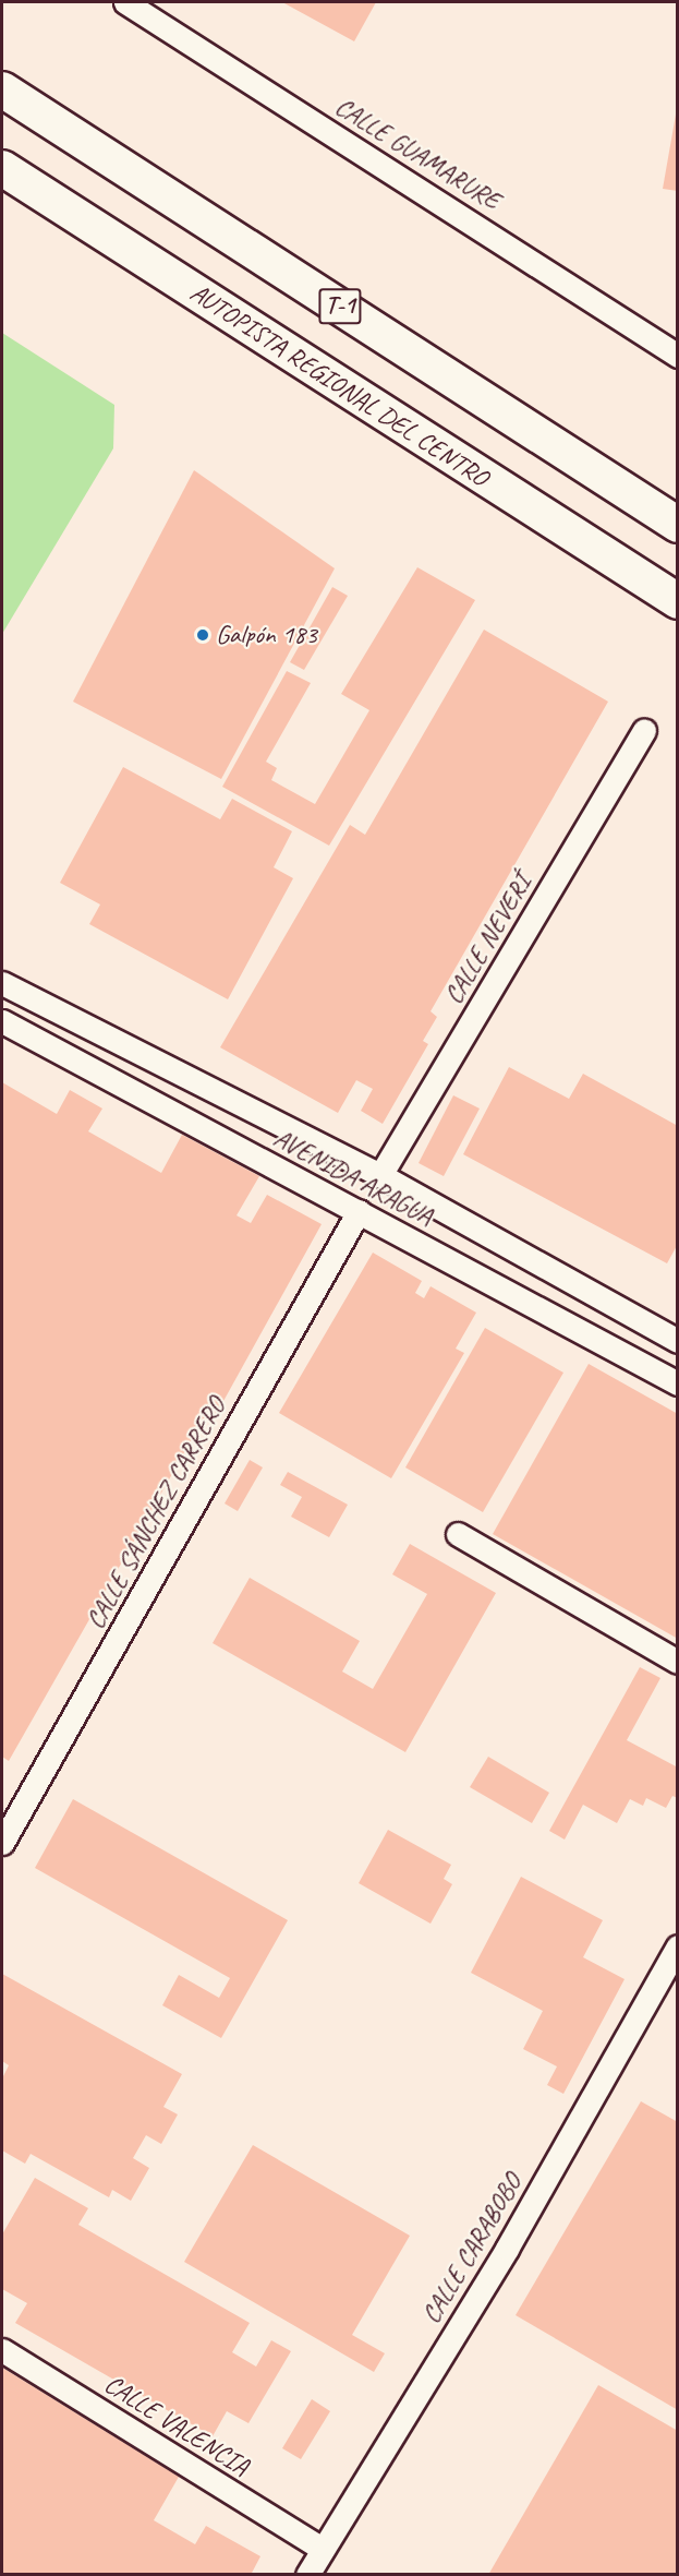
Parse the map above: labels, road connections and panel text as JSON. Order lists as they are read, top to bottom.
{
  "streets": {
    "highway": ["T-1", "AUTOPISTA REGIONAL DEL CENTRO"],
    "street": [
      "CALLE GUAMARURE",
      "CALLE NEVERÍ",
      "AVENIDA ARAGUA",
      "CALLE SÁNCHEZ CARRERO",
      "CALLE CARABOBO",
      "CALLE VALENCIA"
    ]
  },
  "crossings": [
    ["CALLE NEVERÍ", "AVENIDA ARAGUA"],
    ["AVENIDA ARAGUA", "CALLE SÁNCHEZ CARRERO"],
    ["CALLE CARABOBO", "CALLE VALENCIA"]
  ],
  "places": ["Galpón 183"]
}
